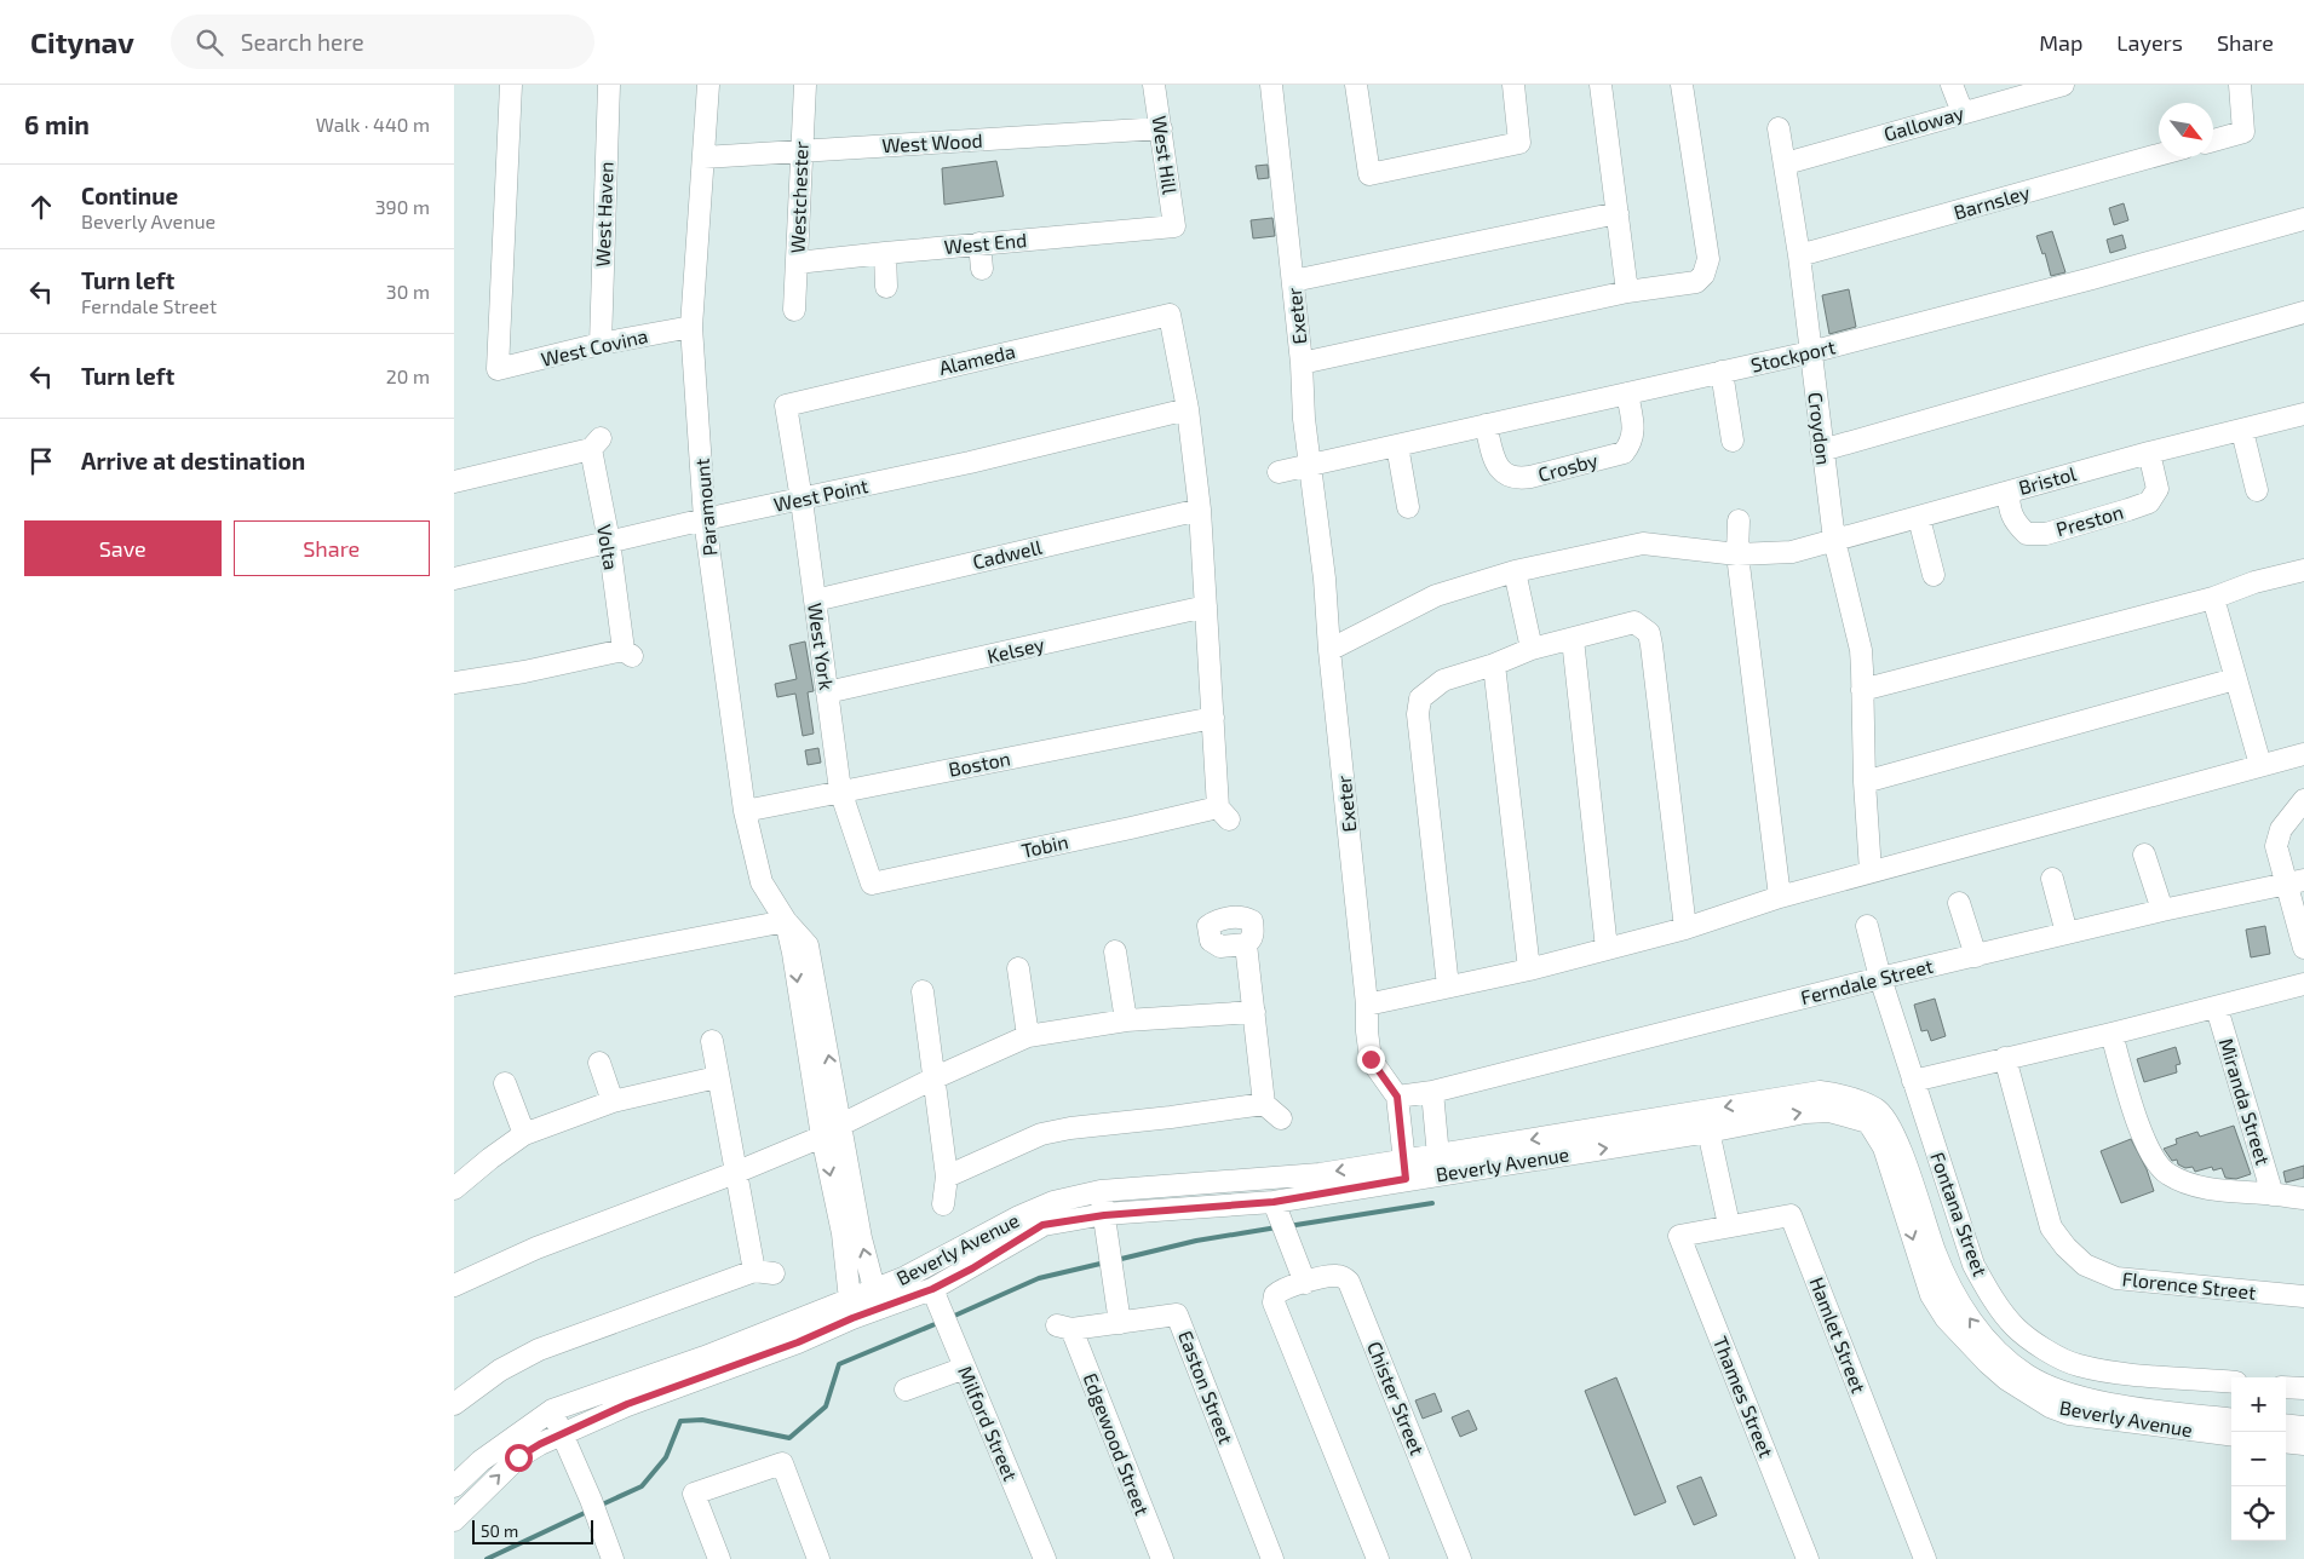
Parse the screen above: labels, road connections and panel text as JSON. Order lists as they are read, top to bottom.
{
  "streets": {
    "street": [
      "Galloway",
      "West Wood",
      "West Hill",
      "Westchester",
      "Barnsley",
      "West Haven",
      "West End",
      "Exeter",
      "West Covina",
      "Stockport",
      "Alameda",
      "Croydon",
      "Crosby",
      "Bristol",
      "West Point",
      "Paramount",
      "Preston",
      "Volta",
      "Cadwell",
      "West York",
      "Kelsey",
      "Boston",
      "Tobin",
      "Ferndale Street",
      "Miranda Street",
      "Beverly Avenue",
      "Fontana Street",
      "Florence Street",
      "Hamlet Street",
      "Easton Street",
      "Thames Street",
      "Chister Street",
      "Milford Street",
      "Edgewood Street"
    ]
  },
  "crossings": [
    ["Galloway", "Croydon"],
    ["West Wood", "West Hill"],
    ["West Wood", "Westchester"],
    ["West Wood", "Paramount"],
    ["West Hill", "West End"],
    ["Westchester", "West End"],
    ["Barnsley", "Croydon"],
    ["West Haven", "West Covina"],
    ["Exeter", "Stockport"],
    ["Exeter", "Bristol"],
    ["Exeter", "Ferndale Street"],
    ["West Covina", "Paramount"],
    ["Stockport", "Croydon"],
    ["Stockport", "Crosby"],
    ["Alameda", "West Point"],
    ["Alameda", "West York"],
    ["Croydon", "Bristol"],
    ["Bristol", "Preston"],
    ["West Point", "Paramount"],
    ["West Point", "Volta"],
    ["West Point", "West York"],
    ["Paramount", "Boston"],
    ["Cadwell", "West York"],
    ["West York", "Kelsey"],
    ["West York", "Boston"],
    ["West York", "Tobin"],
    ["Boston", "Tobin"],
    ["Ferndale Street", "Fontana Street"],
    ["Beverly Avenue", "Milford Street"],
    ["Hamlet Street", "Thames Street"],
    ["Easton Street", "Edgewood Street"]
  ],
  "scale_bar": "50 m",
  "north": "bottom right",
  "page": {
    "header": "Citynav",
    "search": "Search here",
    "nav": ["Map", "Layers", "Share"],
    "heading": ["6 min", "Walk · 440 m"],
    "list": [
      ["Continue", "Beverly Avenue", "390 m"],
      ["Turn left", "Ferndale Street", "30 m"],
      ["Turn left", "20 m"],
      "Arrive at destination"
    ],
    "buttons": ["Save", "Share"],
    "map_buttons": ["+", "−"],
    "scale": "50 m"
  }
}
